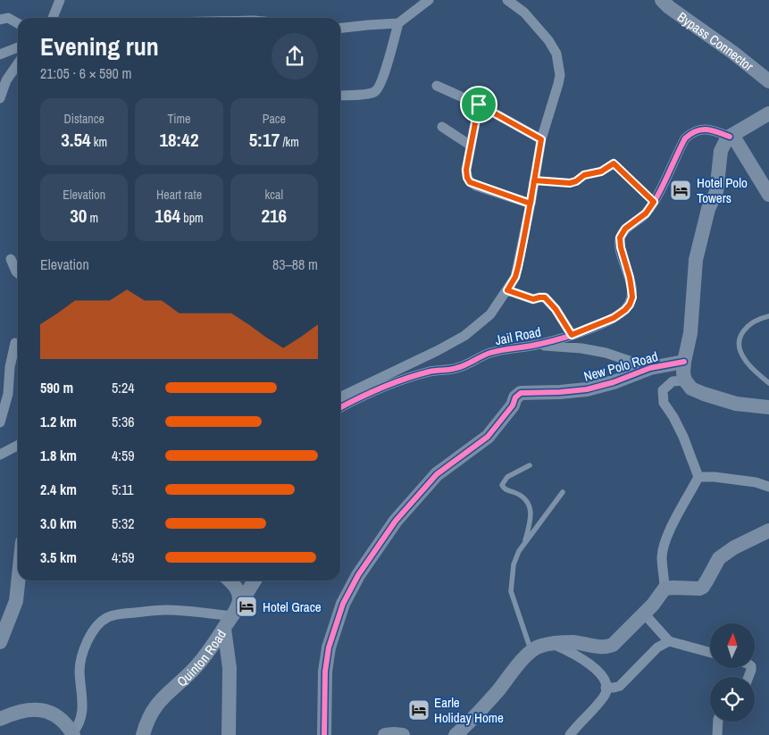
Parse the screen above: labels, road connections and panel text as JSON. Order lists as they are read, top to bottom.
{
  "streets": {
    "street": [
      "Bypass Connector",
      "Jail Road",
      "New Polo Road",
      "Quinton Road"
    ]
  },
  "places": {
    "hotel": ["Hotel Polo Towers", "Hotel Grace", "Earle Holiday Home"]
  },
  "north": "top",
  "page": {
    "heading": ["Evening run", "21:05 · 6 × 590 m"],
    "stats": [
      ["Distance", "3.54 km"],
      ["Time", "18:42"],
      ["Pace", "5:17 /km"],
      ["Elevation", "30 m"],
      ["Heart rate", "164 bpm"],
      ["kcal", "216"]
    ],
    "chart": ["Elevation", "83–88 m"],
    "list": [
      {
        "name": "590 m",
        "note": "5:24"
      },
      {
        "name": "1.2 km",
        "note": "5:36"
      },
      {
        "name": "1.8 km",
        "note": "4:59"
      },
      {
        "name": "2.4 km",
        "note": "5:11"
      },
      {
        "name": "3.0 km",
        "note": "5:32"
      },
      {
        "name": "3.5 km",
        "note": "4:59"
      }
    ]
  }
}
